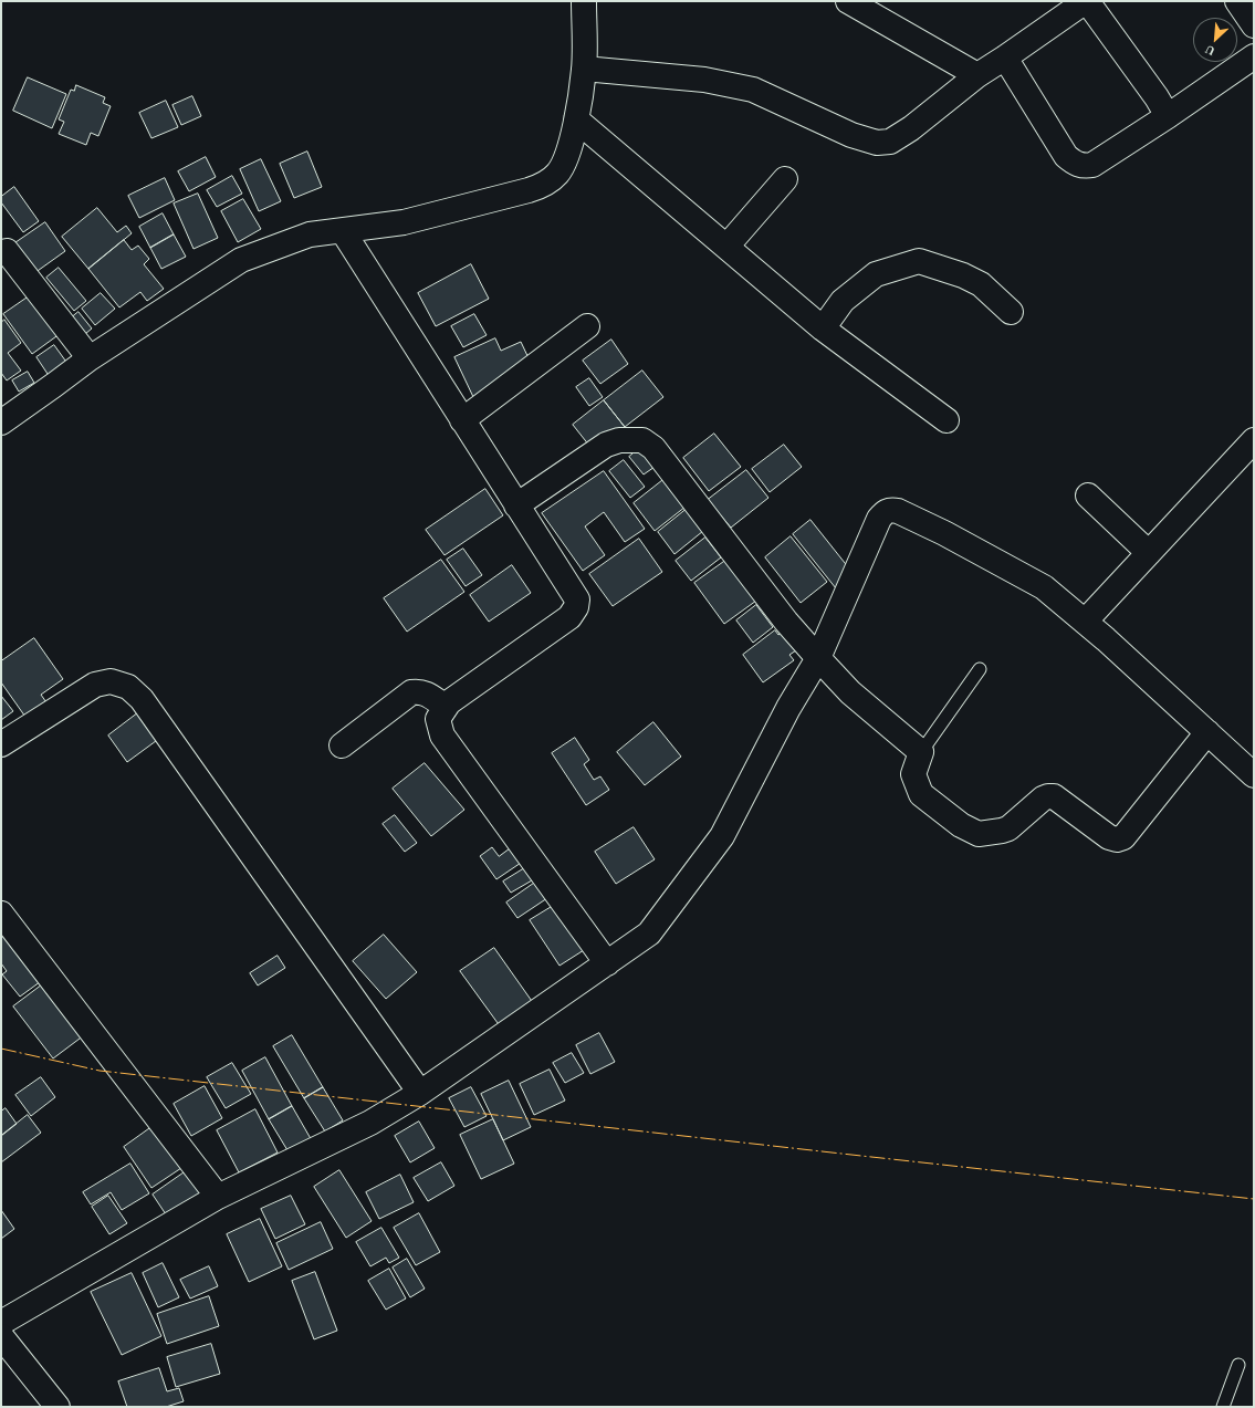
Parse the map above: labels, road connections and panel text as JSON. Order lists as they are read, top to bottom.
{
  "north": "bottom left"
}
